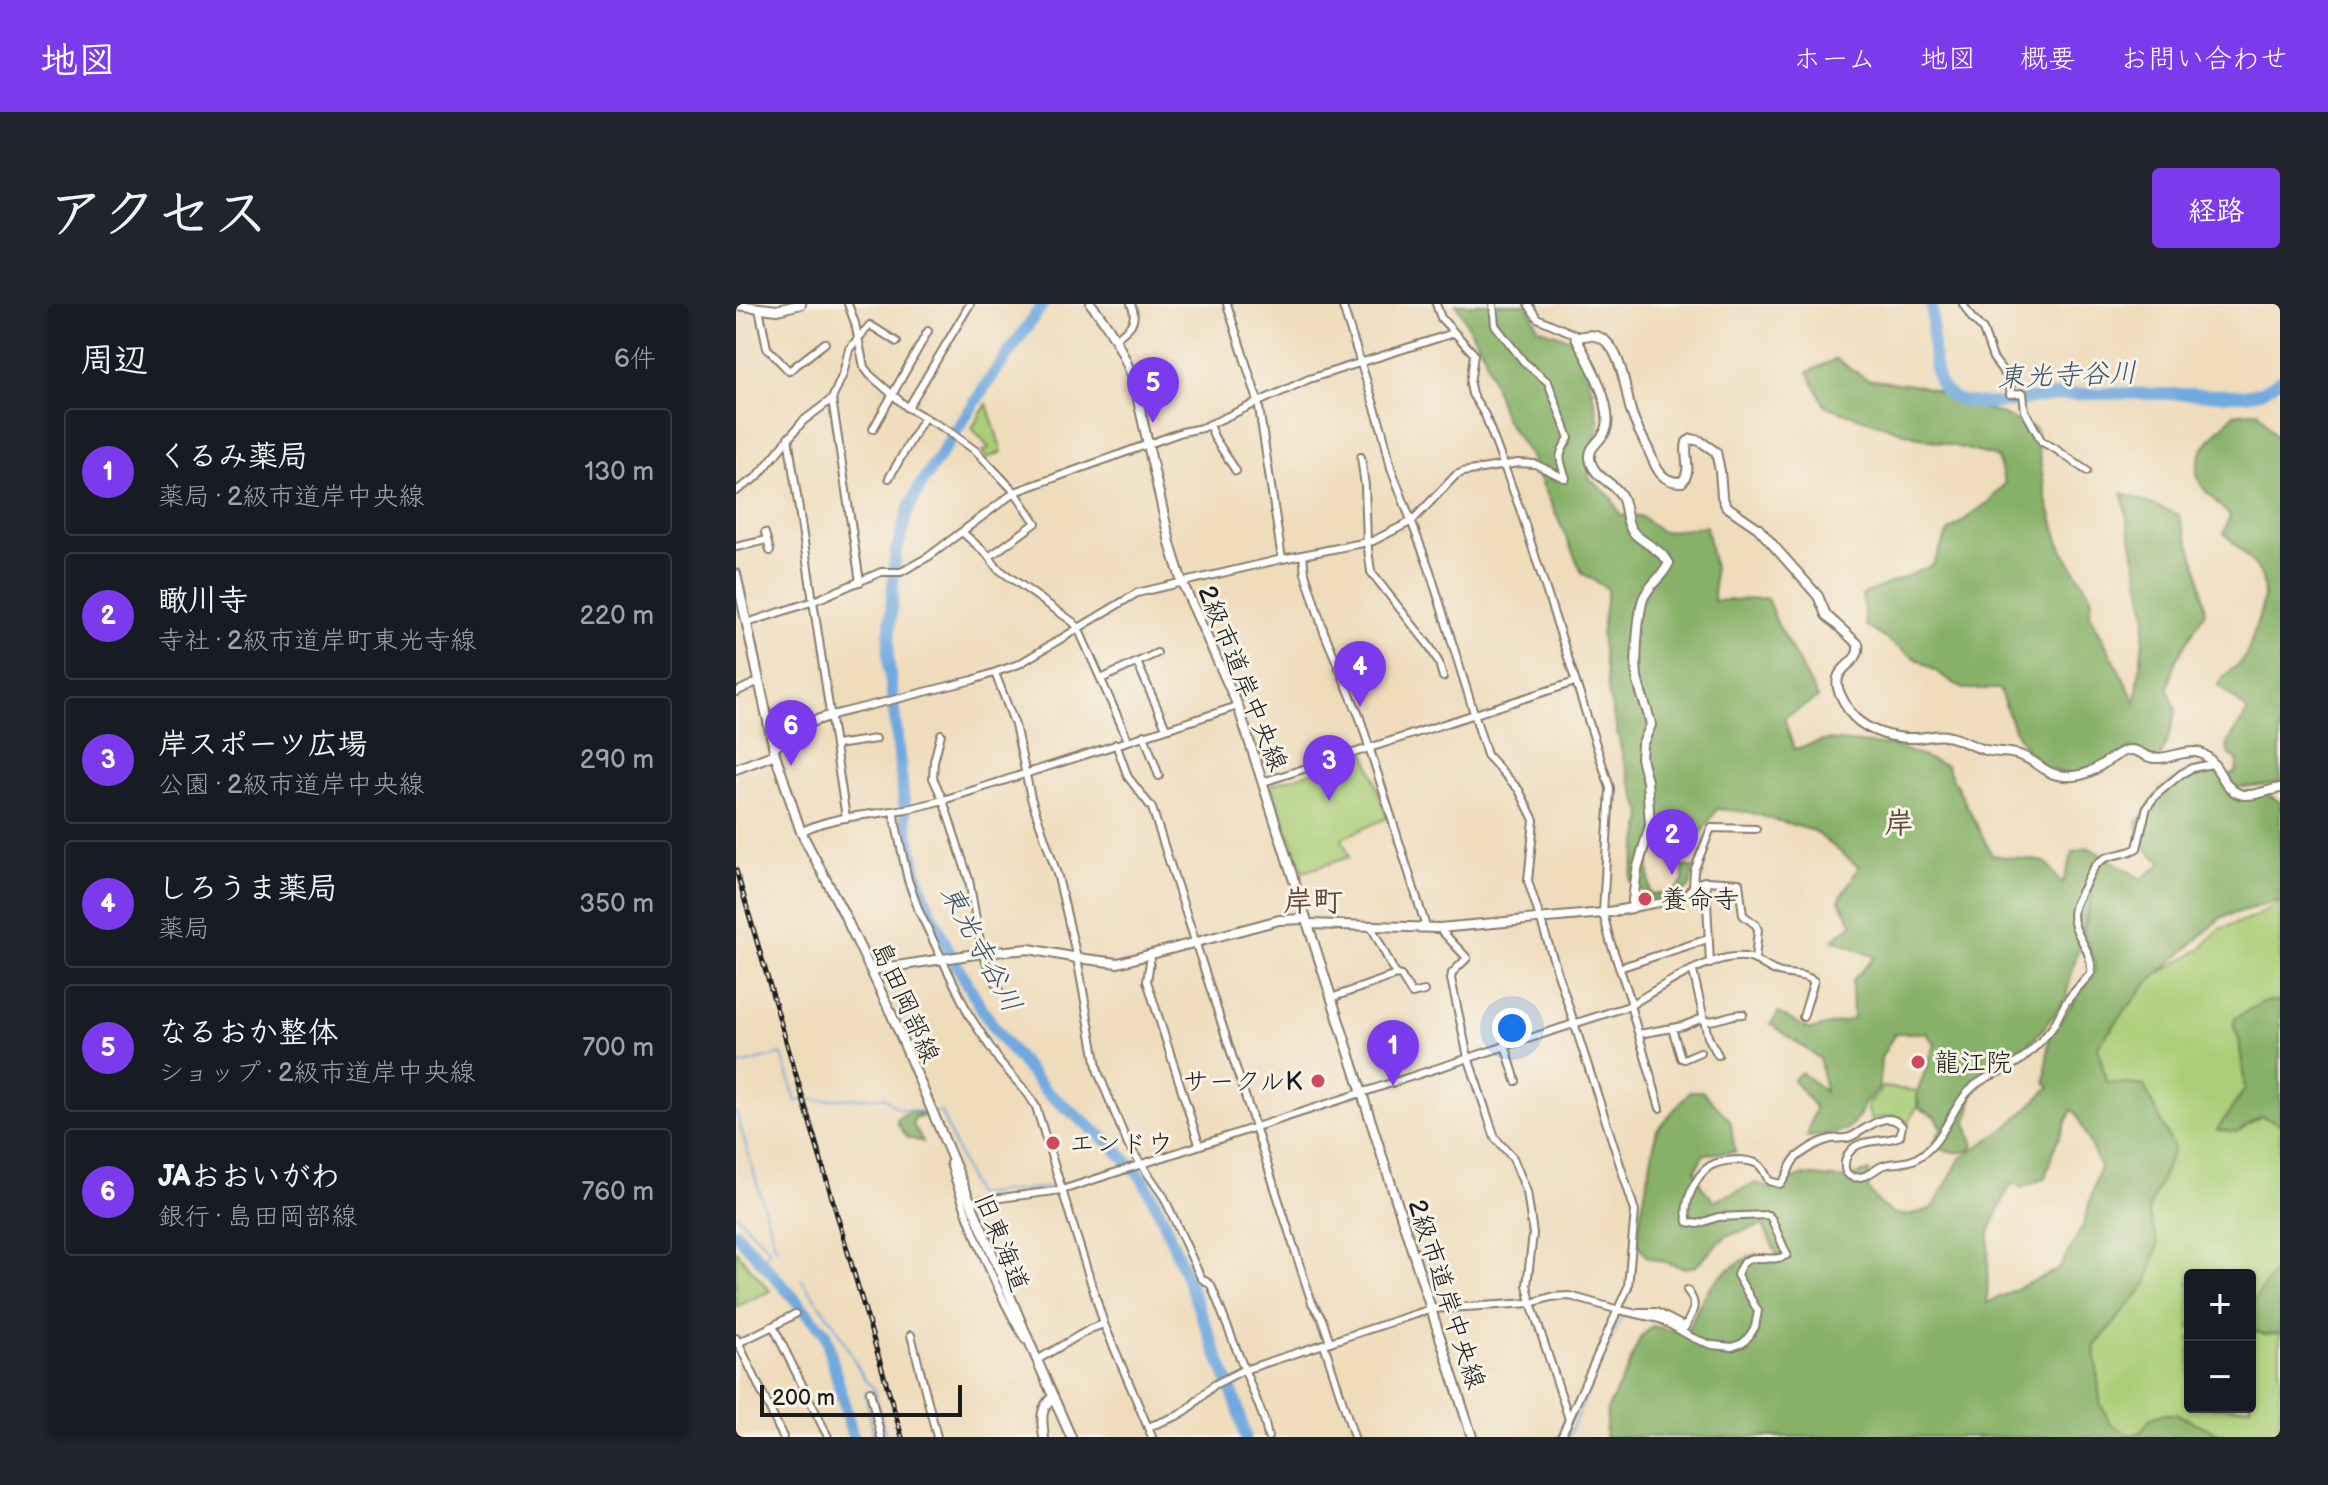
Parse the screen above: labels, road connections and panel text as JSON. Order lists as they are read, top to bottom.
{
  "streets": {
    "street": ["2級市道岸中央線", "島田岡部線", "旧東海道"]
  },
  "crossings": [
    ["島田岡部線", "旧東海道"]
  ],
  "districts": ["岸", "岸町"],
  "water": ["東光寺谷川"],
  "places": [
    "養命寺",
    "龍江院",
    "サークルK",
    "エンドウ"
  ],
  "scale_bar": "200 m",
  "page": {
    "header": "地図",
    "nav": [
      "ホーム",
      "地図",
      "概要",
      "お問い合わせ"
    ],
    "title": "アクセス",
    "buttons": "経路",
    "heading": ["周辺", "6件"],
    "pins": [
      "5",
      "4",
      "6",
      "3",
      "2",
      "1"
    ],
    "list": [
      {
        "mark": "1",
        "name": "くるみ薬局",
        "note": "薬局 · 2級市道岸中央線",
        "value": "130 m"
      },
      {
        "mark": "2",
        "name": "瞰川寺",
        "note": "寺社 · 2級市道岸町東光寺線",
        "value": "220 m"
      },
      {
        "mark": "3",
        "name": "岸スポーツ広場",
        "note": "公園 · 2級市道岸中央線",
        "value": "290 m"
      },
      {
        "mark": "4",
        "name": "しろうま薬局",
        "note": "薬局",
        "value": "350 m"
      },
      {
        "mark": "5",
        "name": "なるおか整体",
        "note": "ショップ · 2級市道岸中央線",
        "value": "700 m"
      },
      {
        "mark": "6",
        "name": "JAおおいがわ",
        "note": "銀行 · 島田岡部線",
        "value": "760 m"
      }
    ],
    "map_buttons": ["+", "−"],
    "scale": "200 m"
  }
}
